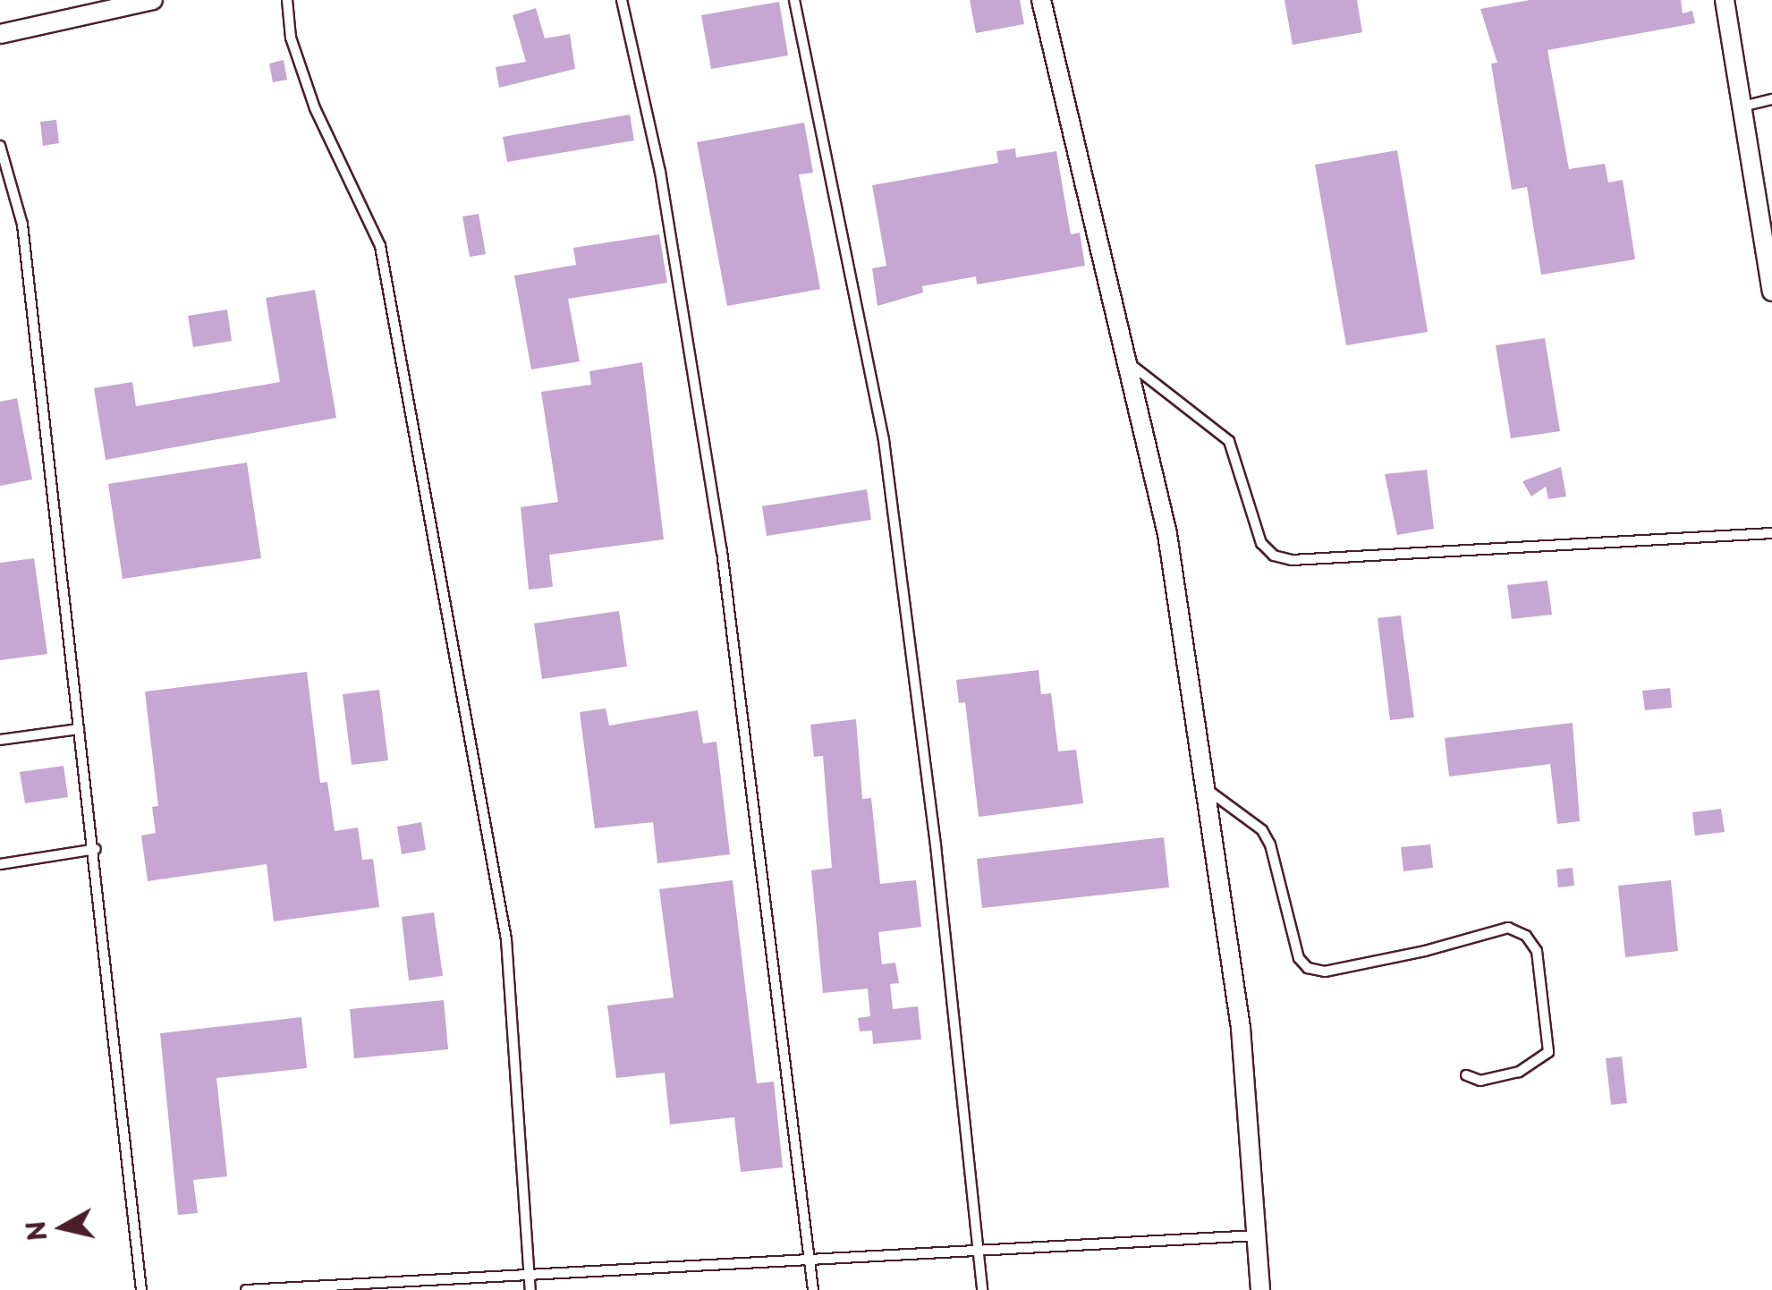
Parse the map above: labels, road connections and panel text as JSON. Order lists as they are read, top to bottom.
{
  "north": "left"
}
